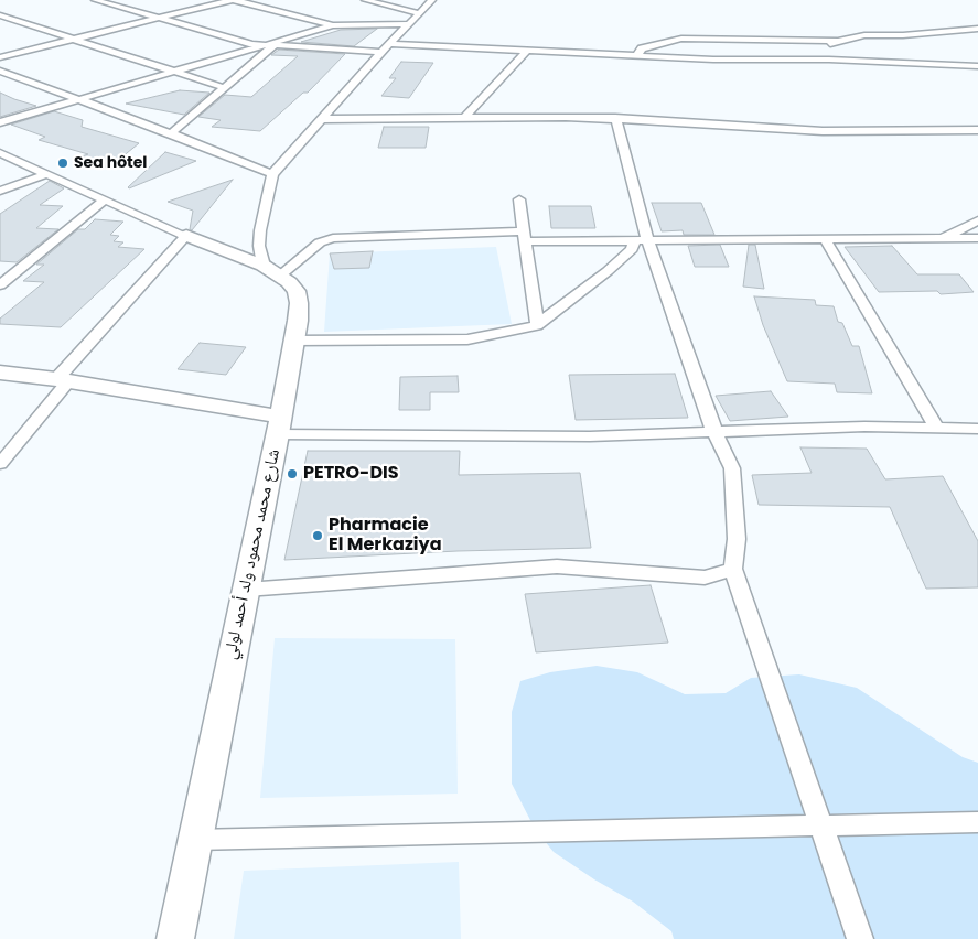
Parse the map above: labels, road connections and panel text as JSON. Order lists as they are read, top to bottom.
{
  "streets": {
    "street": ["شارع محمد محمود ولد أحمد لولي"]
  },
  "places": ["Sea hôtel", "PETRO-DIS", "Pharmacie El Merkaziya"]
}
